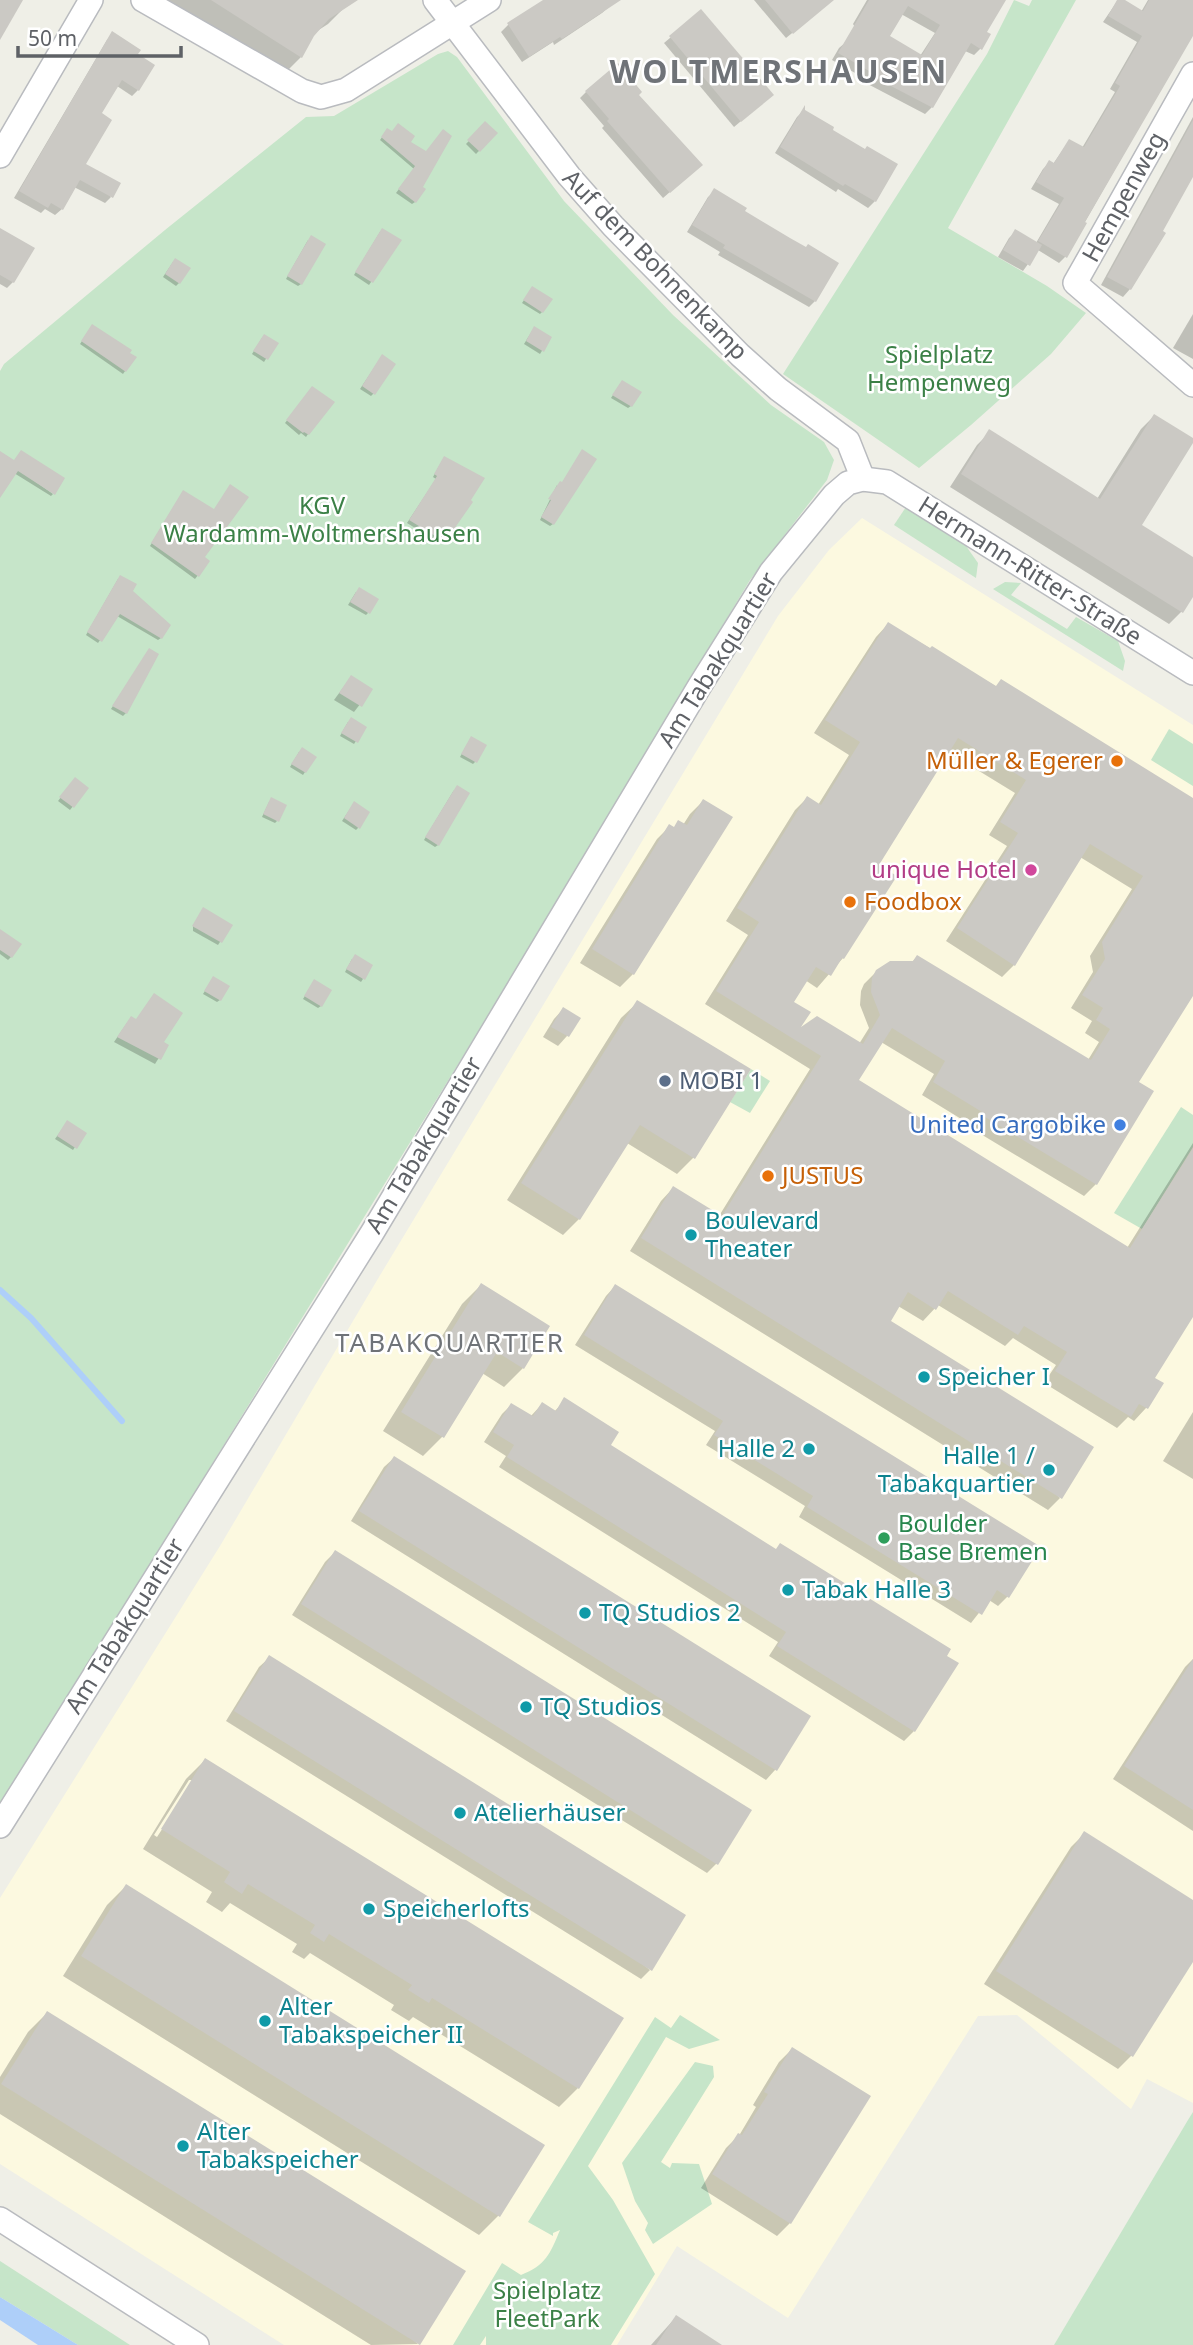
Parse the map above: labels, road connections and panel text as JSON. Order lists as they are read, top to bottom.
{
  "streets": {
    "street": [
      "Hempenweg",
      "Auf dem Bohnenkamp",
      "Hermann-Ritter-Straße",
      "Am Tabakquartier"
    ]
  },
  "crossings": [
    ["Auf dem Bohnenkamp", "Hermann-Ritter-Straße"],
    ["Auf dem Bohnenkamp", "Am Tabakquartier"],
    ["Hermann-Ritter-Straße", "Am Tabakquartier"]
  ],
  "districts": ["WOLTMERSHAUSEN", "TABAKQUARTIER"],
  "parks": ["Spielplatz Hempenweg", "KGV Wardamm-Woltmershausen", "Spielplatz FleetPark"],
  "places": [
    "Müller & Egerer",
    "unique Hotel",
    "Foodbox",
    "MOBI 1",
    "United Cargobike",
    "JUSTUS",
    "Boulevard Theater",
    "Speicher I",
    "Halle 2",
    "Halle 1 / Tabakquartier",
    "Boulder Base Bremen",
    "Tabak Halle 3",
    "TQ Studios 2",
    "TQ Studios",
    "Atelierhäuser",
    "Speicherlofts",
    "Alter Tabakspeicher II",
    "Alter Tabakspeicher"
  ],
  "scale_bar": "50 m"
}
